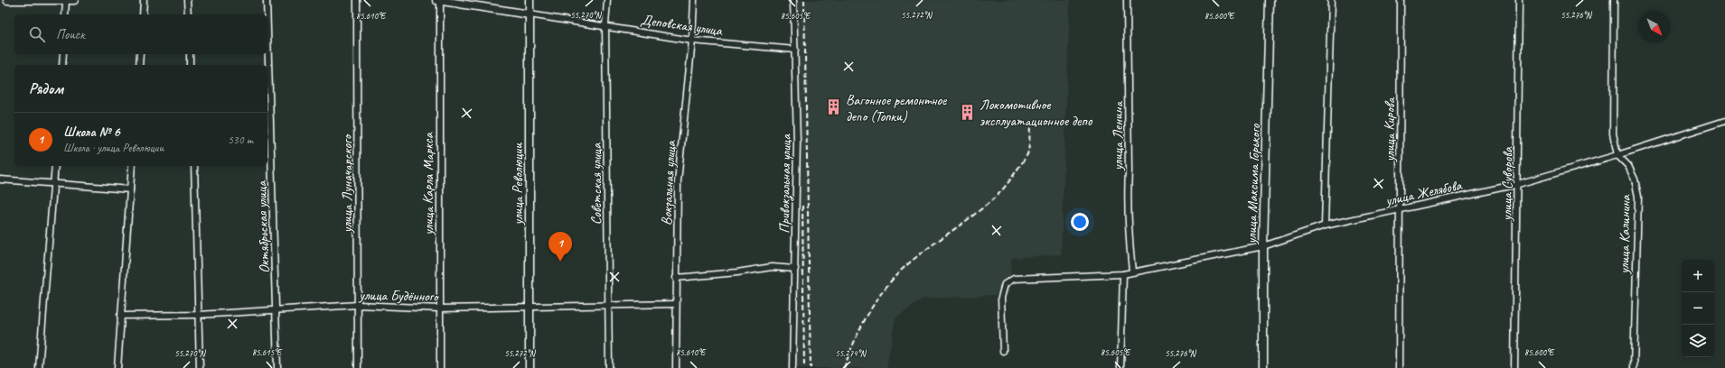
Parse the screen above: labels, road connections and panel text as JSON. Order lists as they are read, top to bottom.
{
  "streets": {
    "street": [
      "Деповская улица",
      "улица Кирова",
      "улица Ленина",
      "Вокзальная улица",
      "улица Луначарского",
      "улица Карла Маркса",
      "улица Революции",
      "Советская улица",
      "Привокзальная улица",
      "улица Максима Горького",
      "улица Суворова",
      "улица Желябова",
      "Октябрьская улица",
      "улица Калинина",
      "улица Будённого"
    ]
  },
  "crossings": [
    ["Деповская улица", "Вокзальная улица"],
    ["Деповская улица", "улица Карла Маркса"],
    ["Деповская улица", "улица Революции"],
    ["Деповская улица", "Советская улица"],
    ["Деповская улица", "Привокзальная улица"],
    ["улица Кирова", "улица Желябова"],
    ["улица Ленина", "улица Желябова"],
    ["Вокзальная улица", "улица Будённого"],
    ["улица Луначарского", "улица Будённого"],
    ["улица Карла Маркса", "улица Будённого"],
    ["улица Революции", "улица Будённого"],
    ["Советская улица", "улица Будённого"],
    ["улица Максима Горького", "улица Желябова"],
    ["улица Суворова", "улица Желябова"],
    ["улица Желябова", "улица Калинина"],
    ["Октябрьская улица", "улица Будённого"]
  ],
  "places": {
    "building": ["Вагонное ремонтное депо (Топки)", "Локомотивное эксплуатационное депо"]
  },
  "north": "bottom right",
  "page": {
    "search": "Поиск",
    "heading": "Рядом",
    "list": [
      {
        "mark": "1",
        "name": "Школа № 6",
        "note": "Школа · улица Революции",
        "value": "530 m"
      }
    ],
    "pins": "1",
    "map_buttons": ["+", "−"]
  },
  "coordinates": [
    "55.270°N",
    "55.272°N",
    "55.276°N",
    "85.610°E",
    "85.605°E",
    "85.600°E",
    "85.615°E",
    "55.274°N"
  ]
}
